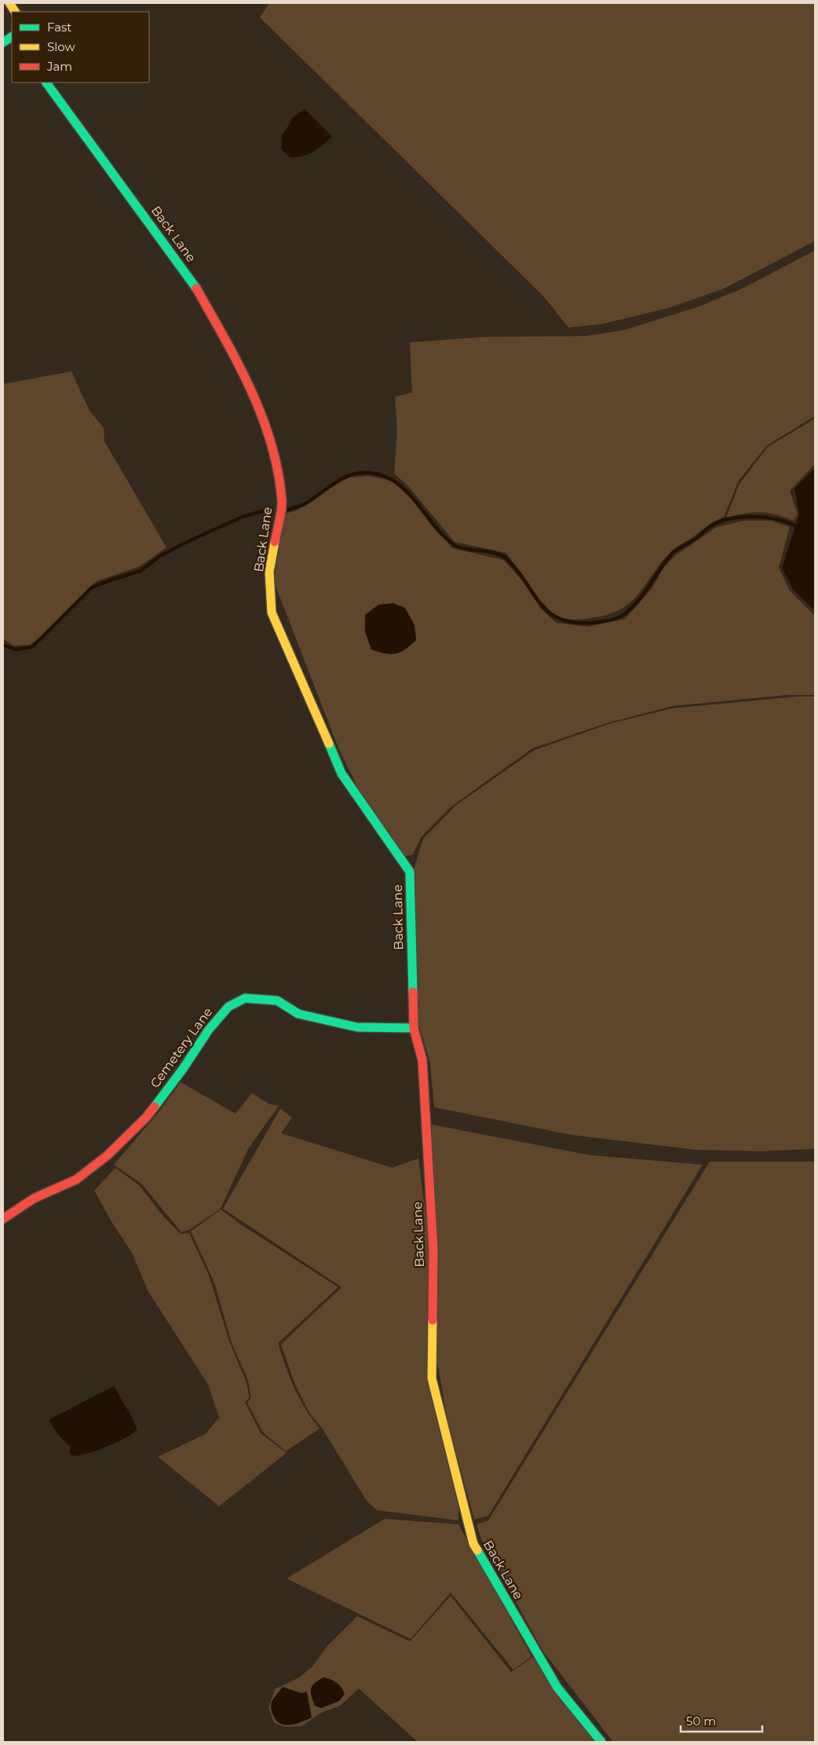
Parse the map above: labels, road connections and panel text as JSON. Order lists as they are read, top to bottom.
{
  "streets": {
    "street": ["Back Lane", "Cemetery Lane"]
  },
  "crossings": [
    ["Back Lane", "Cemetery Lane"]
  ],
  "legend": ["Fast", "Slow", "Jam"],
  "scale_bar": "50 m"
}
